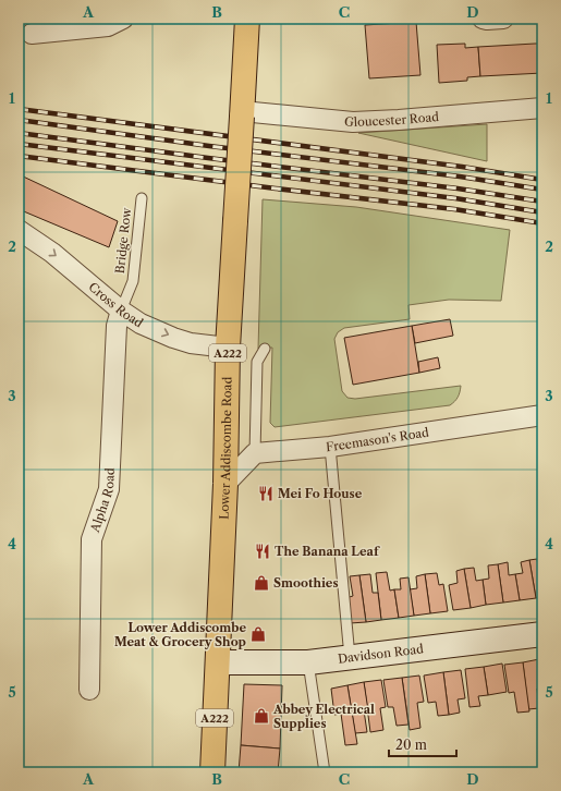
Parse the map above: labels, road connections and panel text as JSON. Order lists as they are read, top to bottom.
{
  "streets": {
    "main road": ["A222", "Lower Addiscombe Road"],
    "street": [
      "Gloucester Road",
      "Cross Road",
      "Freemason's Road",
      "Alpha Road",
      "Davidson Road"
    ],
    "lane": ["Bridge Row"]
  },
  "crossings": [
    ["Gloucester Road", "Lower Addiscombe Road"],
    ["Bridge Row", "Cross Road"],
    ["Bridge Row", "Alpha Road"],
    ["Cross Road", "Lower Addiscombe Road"],
    ["Cross Road", "Alpha Road"],
    ["Lower Addiscombe Road", "Davidson Road"]
  ],
  "one_way": ["Cross Road"],
  "places": {
    "restaurant": ["Mei Fo House", "The Banana Leaf"],
    "shop": ["Smoothies", "Lower Addiscombe Meat & Grocery Shop", "Abbey Electrical Supplies"]
  },
  "scale_bar": "20 m",
  "grid": {
    "columns": [
      "A",
      "B",
      "C",
      "D"
    ],
    "rows": [
      "1",
      "2",
      "3",
      "4",
      "5"
    ]
  }
}
